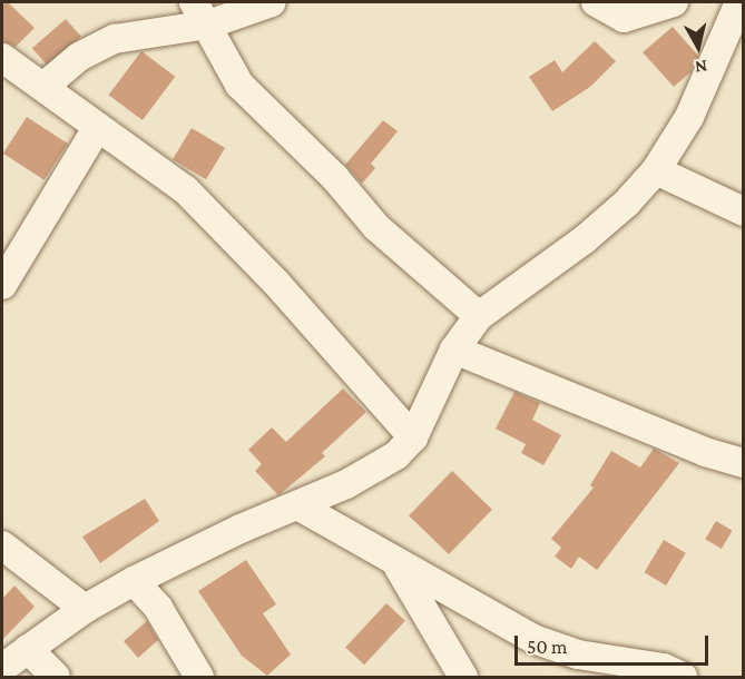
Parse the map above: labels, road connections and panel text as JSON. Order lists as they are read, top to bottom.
{
  "scale_bar": "50 m",
  "north": "bottom"
}
